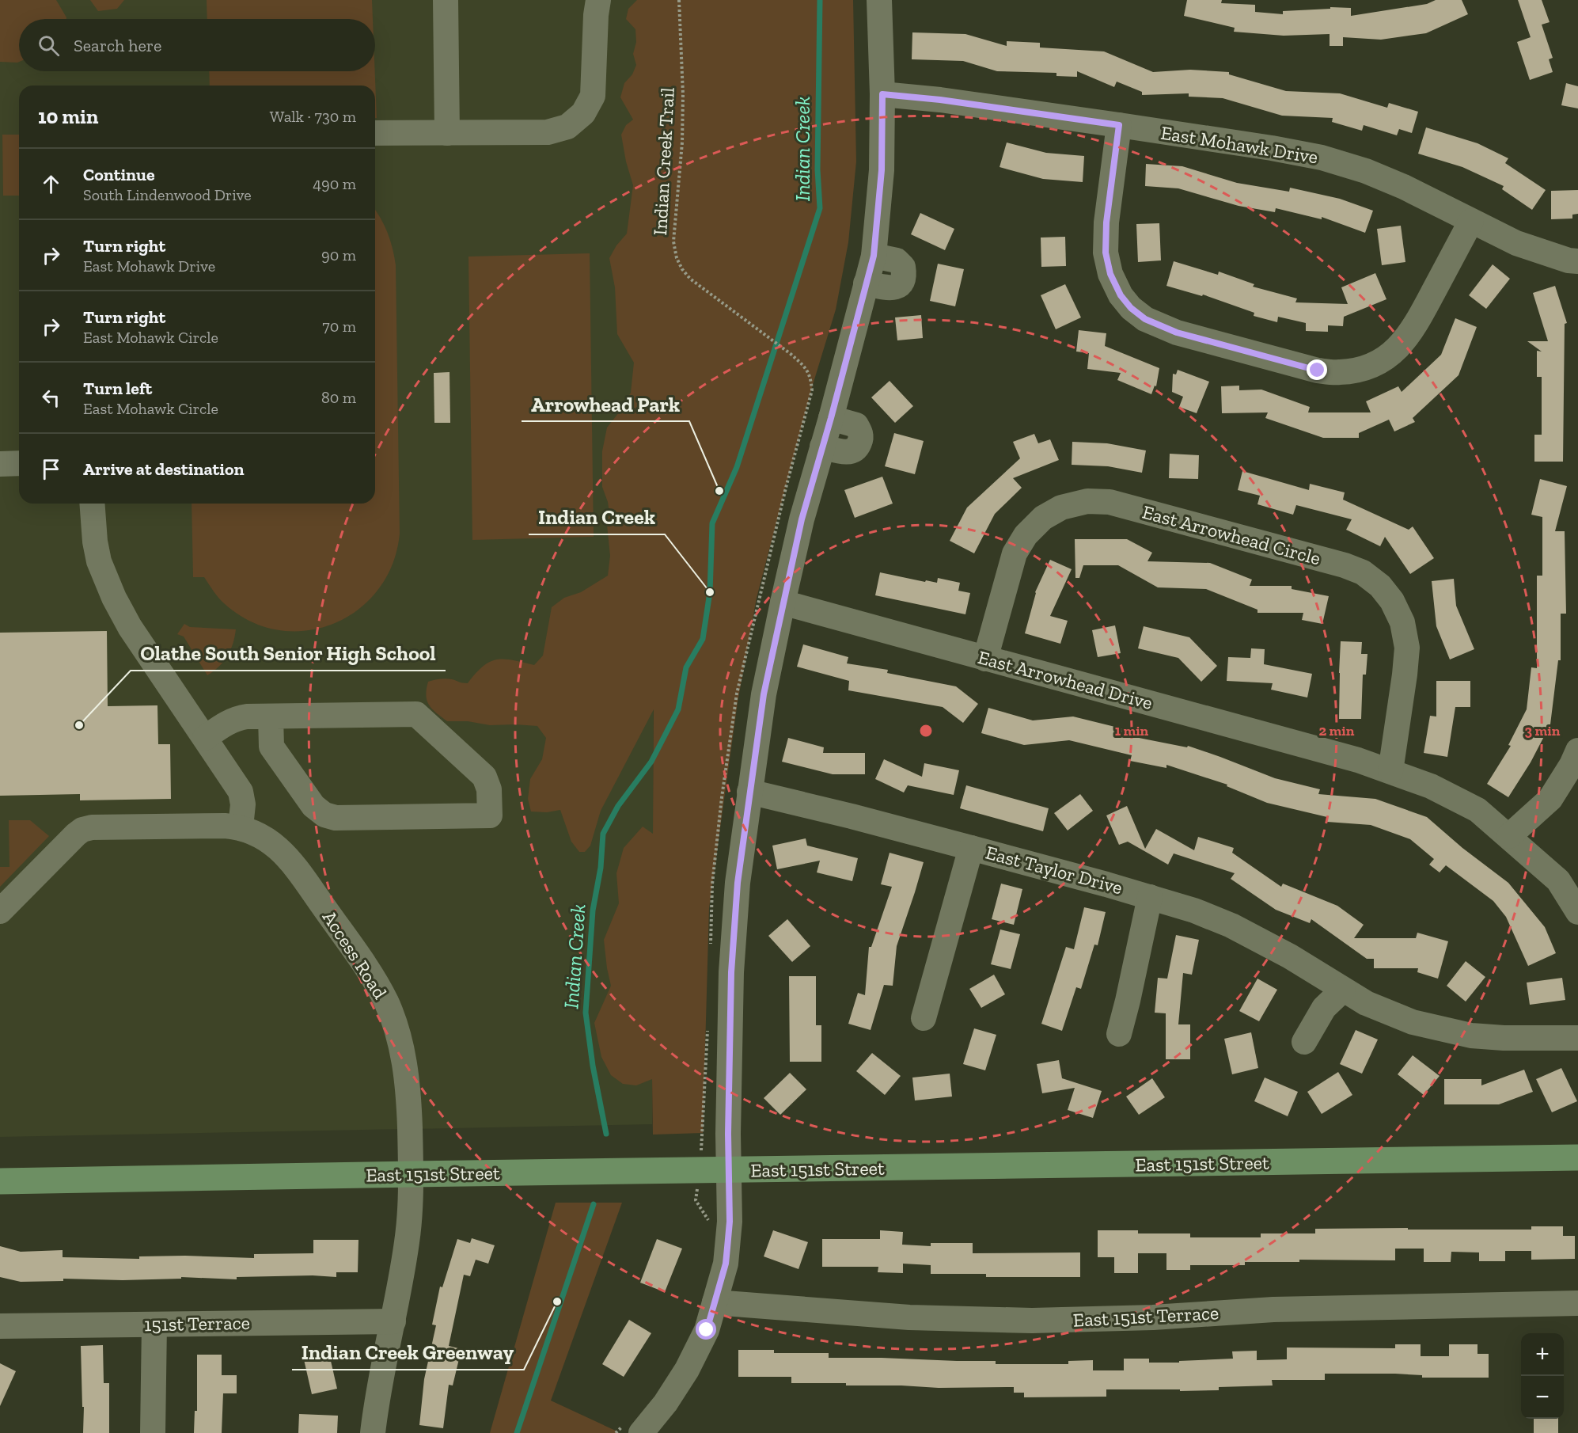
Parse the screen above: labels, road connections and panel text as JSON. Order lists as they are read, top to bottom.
{
  "streets": {
    "main road": ["East 151st Street"],
    "street": [
      "East Mohawk Drive",
      "East Arrowhead Circle",
      "East Arrowhead Drive",
      "East Taylor Drive",
      "Access Road",
      "East 151st Terrace",
      "151st Terrace"
    ],
    "path": ["Indian Creek Trail"]
  },
  "crossings": [
    ["East Arrowhead Circle", "East Arrowhead Drive"],
    ["Access Road", "East 151st Street"],
    ["Access Road", "151st Terrace"]
  ],
  "water": ["Indian Creek"],
  "places": [
    "Arrowhead Park",
    "Indian Creek",
    "Olathe South Senior High School",
    "Indian Creek Greenway"
  ],
  "page": {
    "search": "Search here",
    "heading": ["10 min", "Walk · 730 m"],
    "list": [
      ["Continue", "South Lindenwood Drive", "490 m"],
      ["Turn right", "East Mohawk Drive", "90 m"],
      ["Turn right", "East Mohawk Circle", "70 m"],
      ["Turn left", "East Mohawk Circle", "80 m"],
      "Arrive at destination"
    ],
    "map_buttons": ["+", "−"]
  },
  "rings": ["1 min", "2 min", "3 min"]
}
